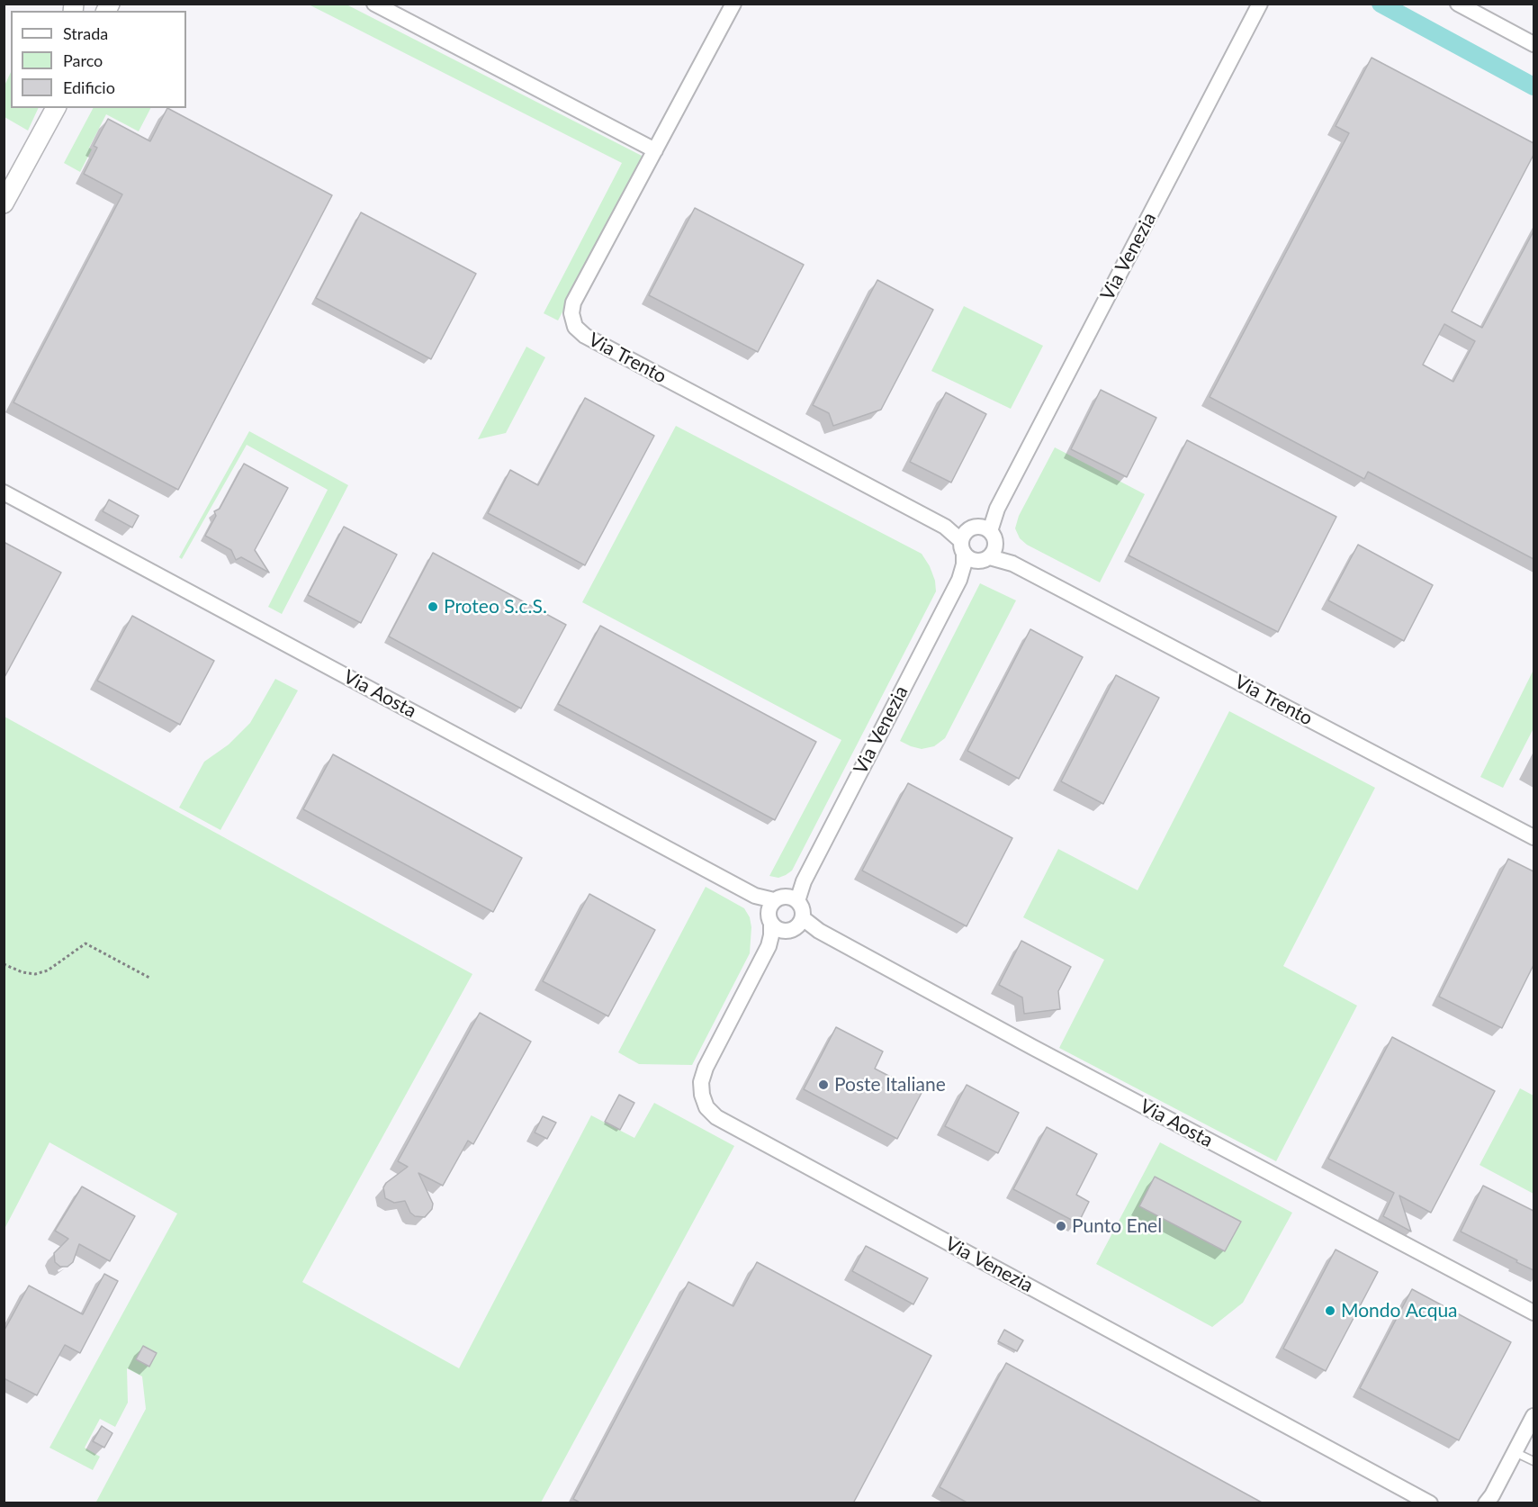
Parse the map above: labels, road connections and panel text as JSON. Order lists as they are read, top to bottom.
{
  "streets": {
    "street": ["Via Venezia", "Via Trento", "Via Aosta"]
  },
  "crossings": [
    ["Via Venezia", "Via Trento"],
    ["Via Venezia", "Via Aosta"]
  ],
  "places": [
    "Proteo S.c.S.",
    "Poste Italiane",
    "Punto Enel",
    "Mondo Acqua"
  ],
  "legend": ["Strada", "Parco", "Edificio"]
}
